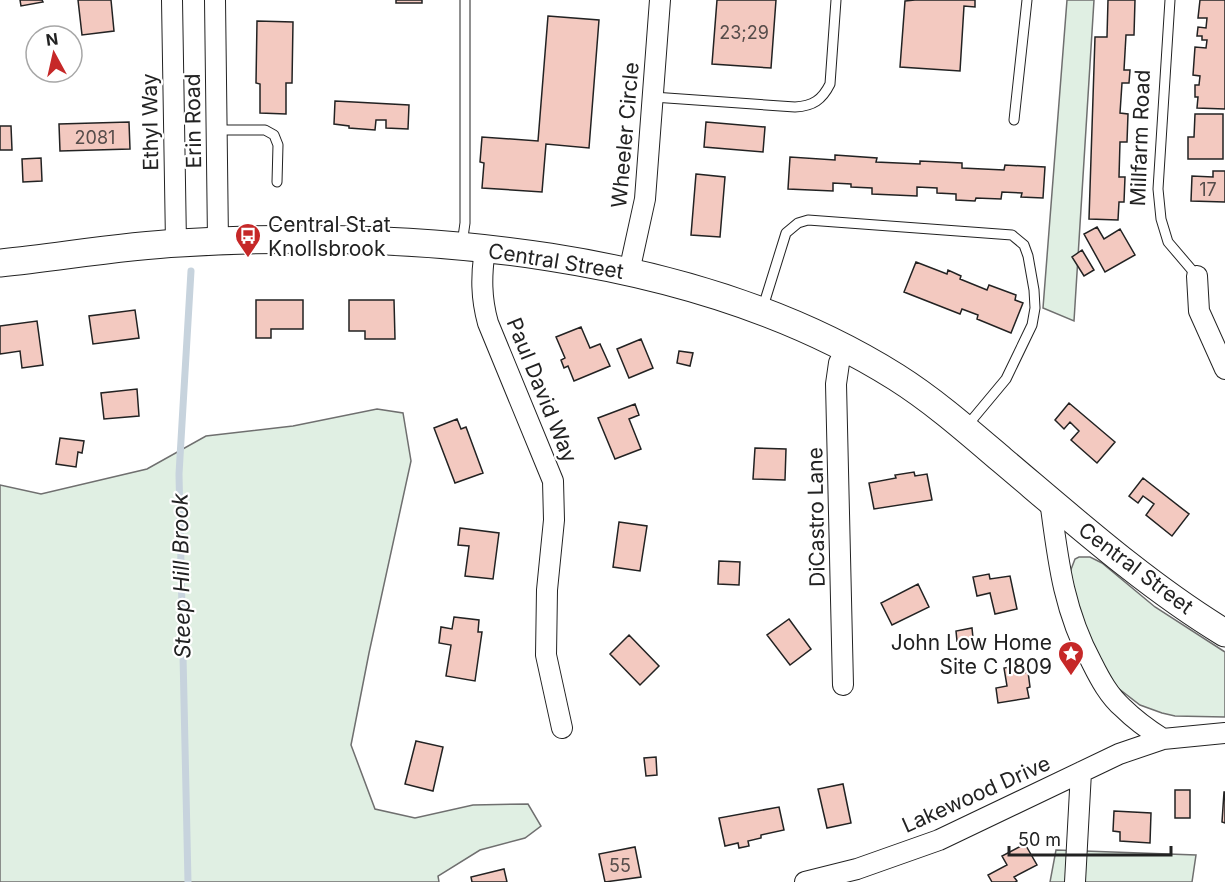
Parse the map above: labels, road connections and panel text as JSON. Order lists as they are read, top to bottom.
{
  "streets": {
    "main road": ["Central Street"],
    "street": [
      "Erin Road",
      "Ethyl Way",
      "Wheeler Circle",
      "Millfarm Road",
      "Paul David Way",
      "DiCastro Lane",
      "Lakewood Drive"
    ]
  },
  "crossings": [
    ["Erin Road", "Central Street"],
    ["Ethyl Way", "Central Street"],
    ["Wheeler Circle", "Central Street"],
    ["Central Street", "Paul David Way"],
    ["Central Street", "DiCastro Lane"],
    ["Central Street", "Lakewood Drive"]
  ],
  "water": ["Steep Hill Brook"],
  "places": {
    "bus stop": ["Central St.at Knollsbrook"],
    "place": ["John Low Home Site C 1809"]
  },
  "house_numbers": [
    "23;29",
    "2081",
    "17",
    "55"
  ],
  "scale_bar": "50 m",
  "north": "top"
}
